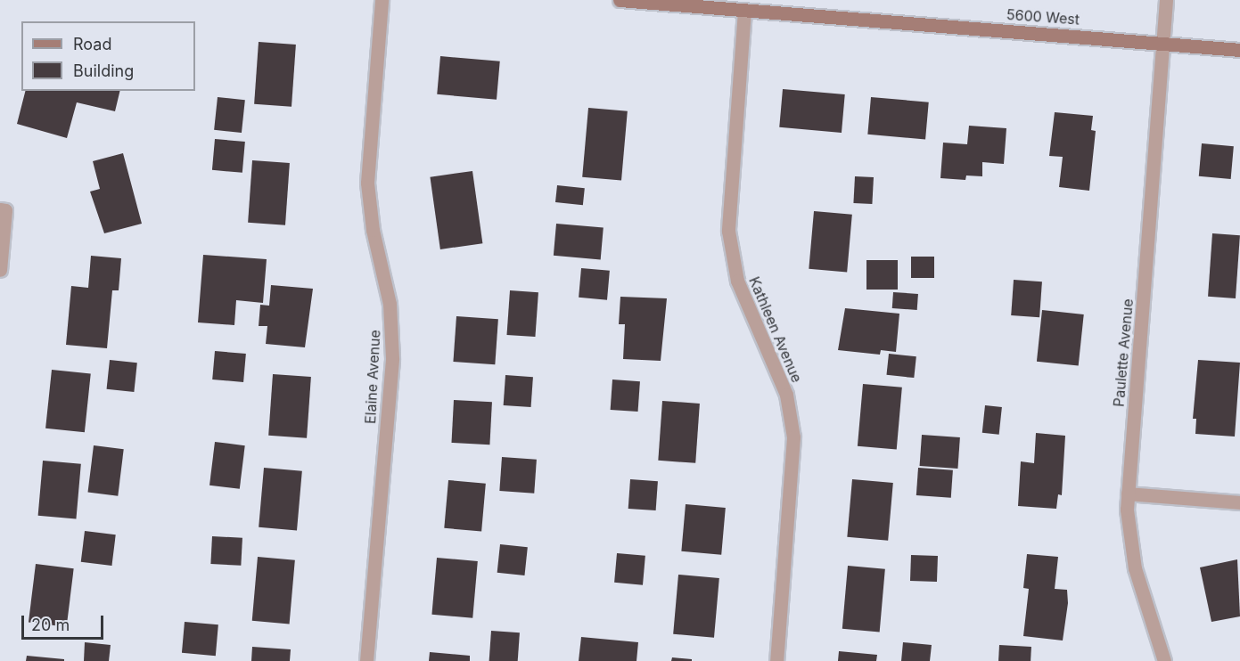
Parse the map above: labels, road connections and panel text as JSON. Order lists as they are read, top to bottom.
{
  "streets": {
    "main road": ["5600 West"],
    "street": ["Kathleen Avenue", "Paulette Avenue", "Elaine Avenue"]
  },
  "crossings": [
    ["5600 West", "Kathleen Avenue"],
    ["5600 West", "Paulette Avenue"]
  ],
  "legend": ["Road", "Building"],
  "scale_bar": "20 m"
}
